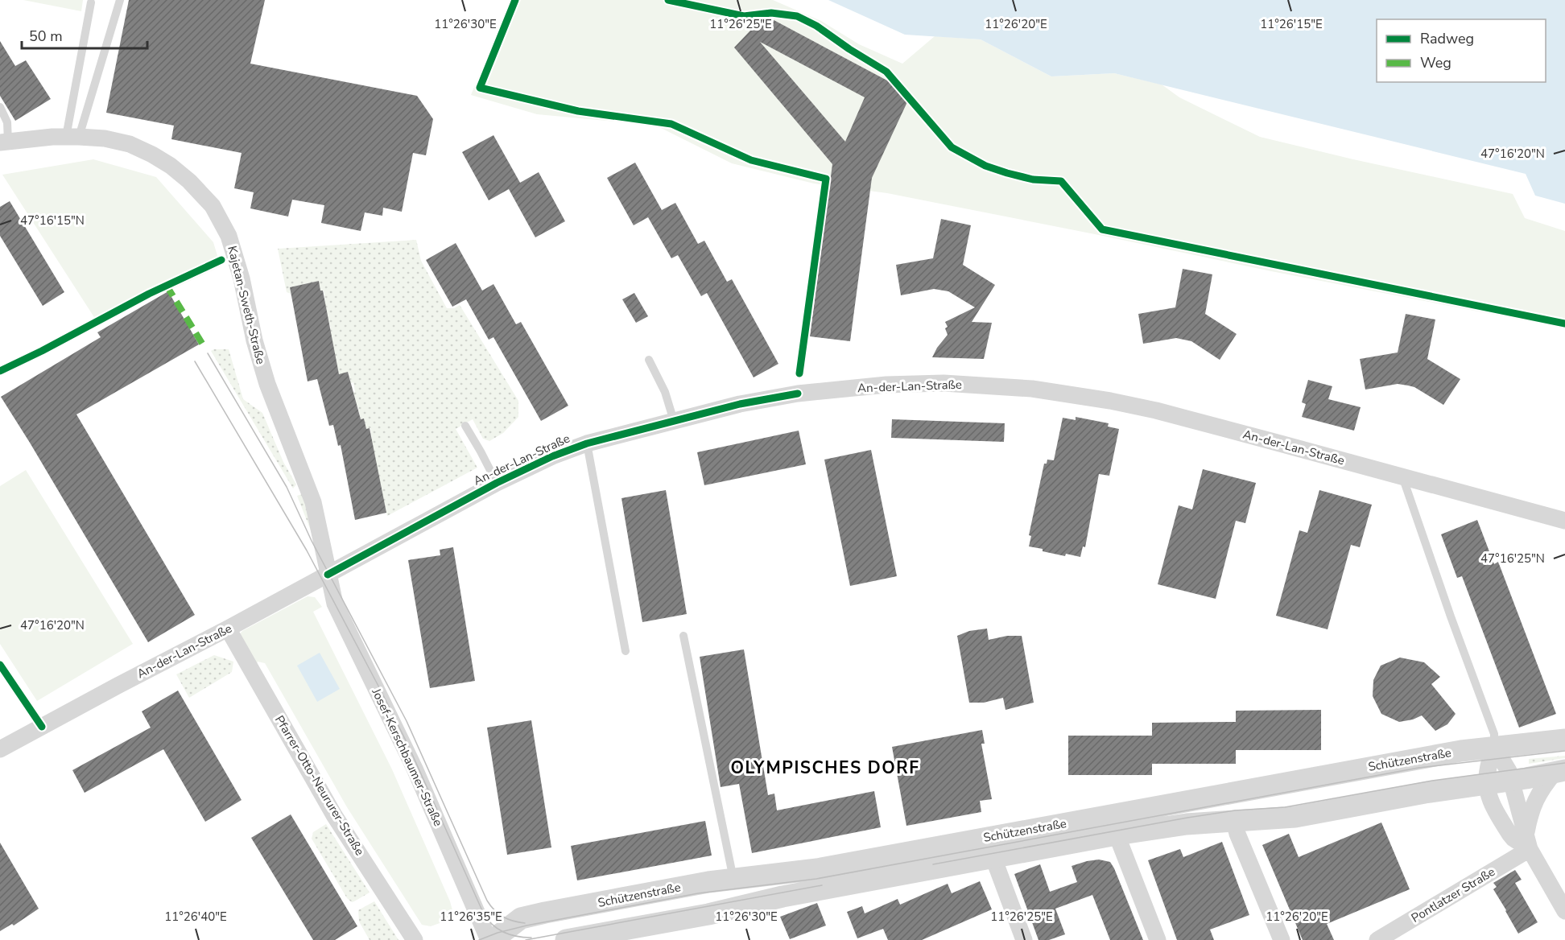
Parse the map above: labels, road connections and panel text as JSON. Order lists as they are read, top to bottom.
{
  "streets": {
    "street": [
      "Kajetan-Sweth-Straße",
      "An-der-Lan-Straße",
      "Josef-Kerschbaumer-Straße",
      "Schützenstraße",
      "Pfarrer-Otto-Neururer-Straße",
      "Pontlatzer Straße"
    ]
  },
  "crossings": [
    ["Kajetan-Sweth-Straße", "An-der-Lan-Straße"],
    ["Kajetan-Sweth-Straße", "Josef-Kerschbaumer-Straße"],
    ["An-der-Lan-Straße", "Josef-Kerschbaumer-Straße"],
    ["An-der-Lan-Straße", "Pfarrer-Otto-Neururer-Straße"]
  ],
  "districts": ["OLYMPISCHES DORF"],
  "legend": ["Radweg", "Weg"],
  "scale_bar": "50 m",
  "coordinates": [
    "11°26'30\"E",
    "11°26'25\"E",
    "11°26'20\"E",
    "11°26'15\"E",
    "47°16'20\"N",
    "47°16'15\"N",
    "47°16'25\"N",
    "11°26'40\"E",
    "11°26'35\"E"
  ]
}
